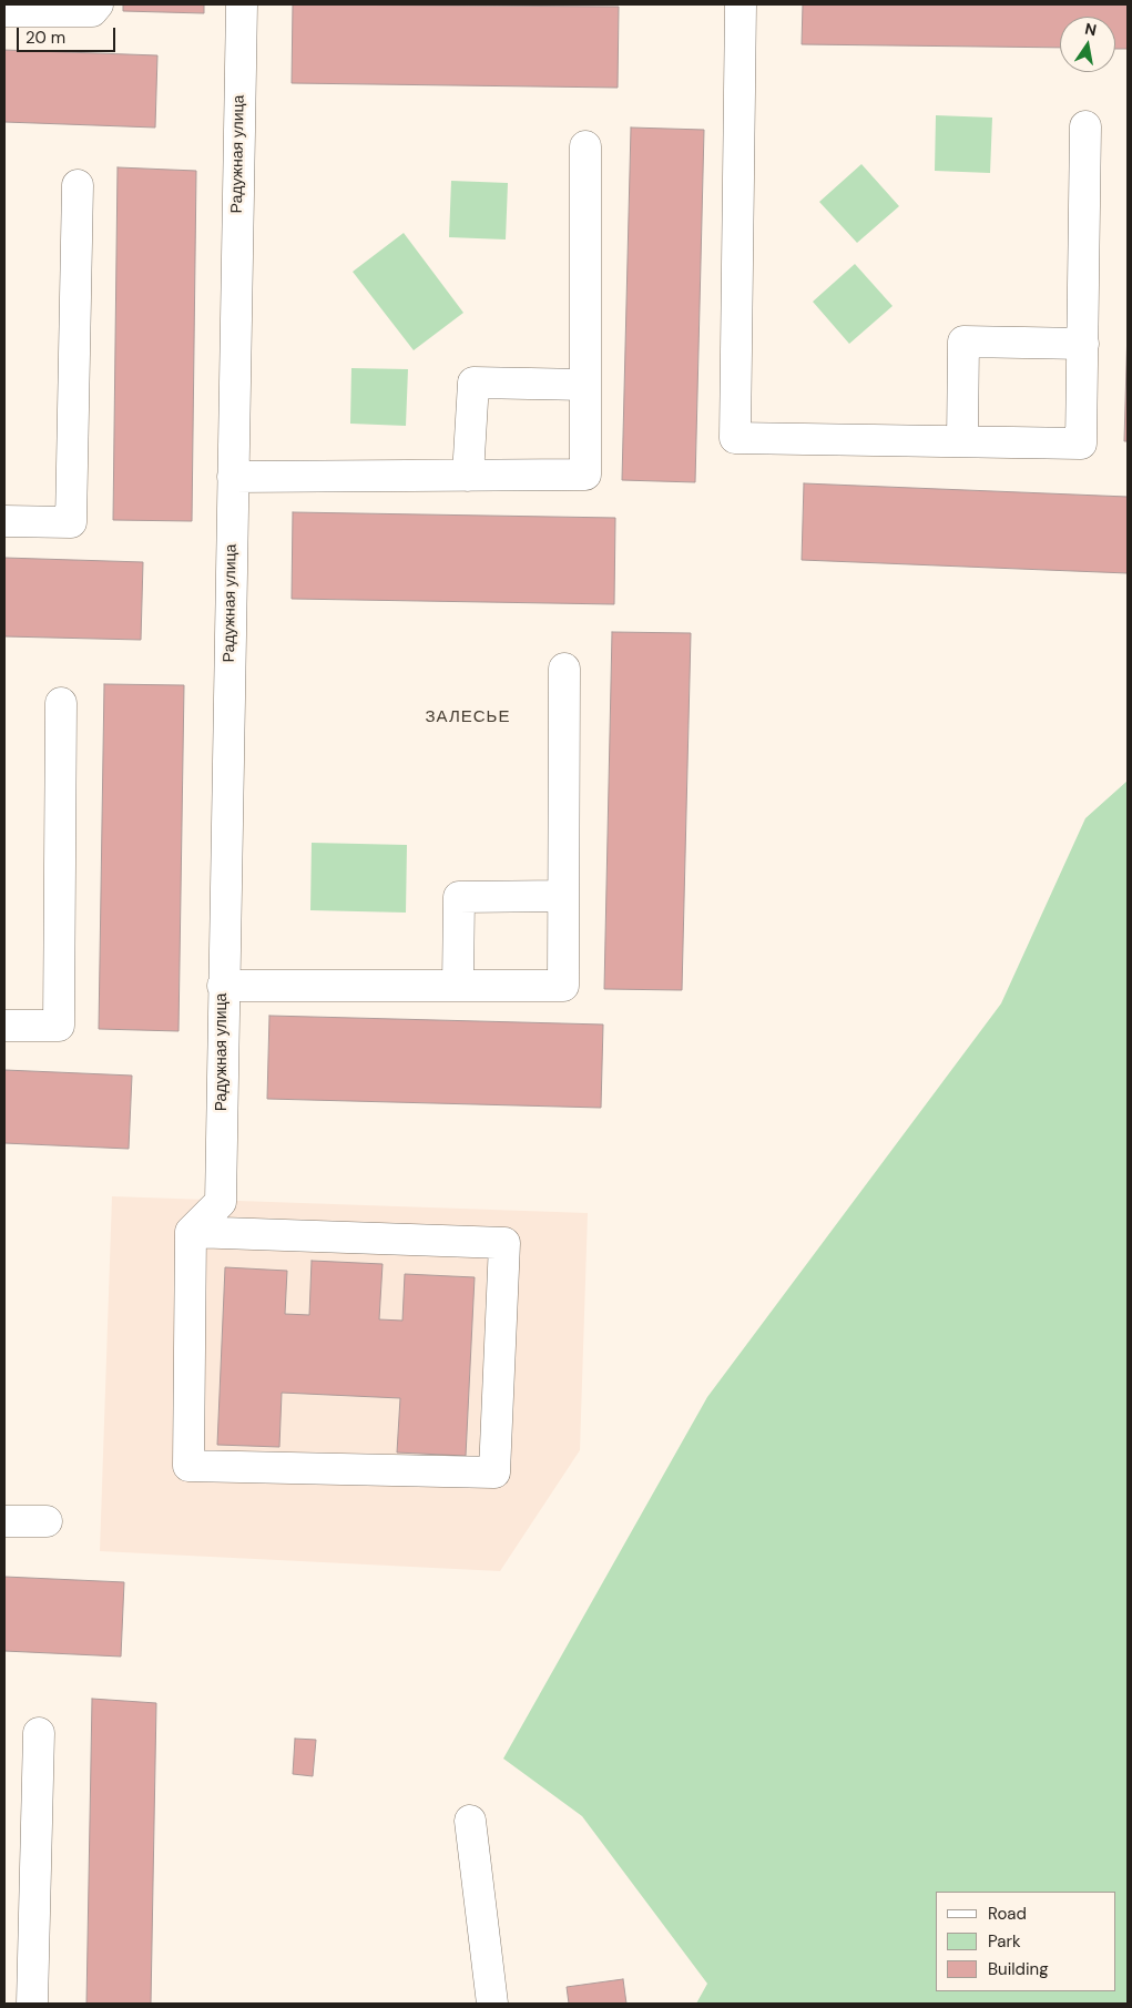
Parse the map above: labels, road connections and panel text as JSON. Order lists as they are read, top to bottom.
{
  "streets": {
    "street": ["Радужная улица"]
  },
  "districts": ["ЗАЛЕСЬЕ"],
  "legend": ["Road", "Park", "Building"],
  "scale_bar": "20 m",
  "north": "top"
}
